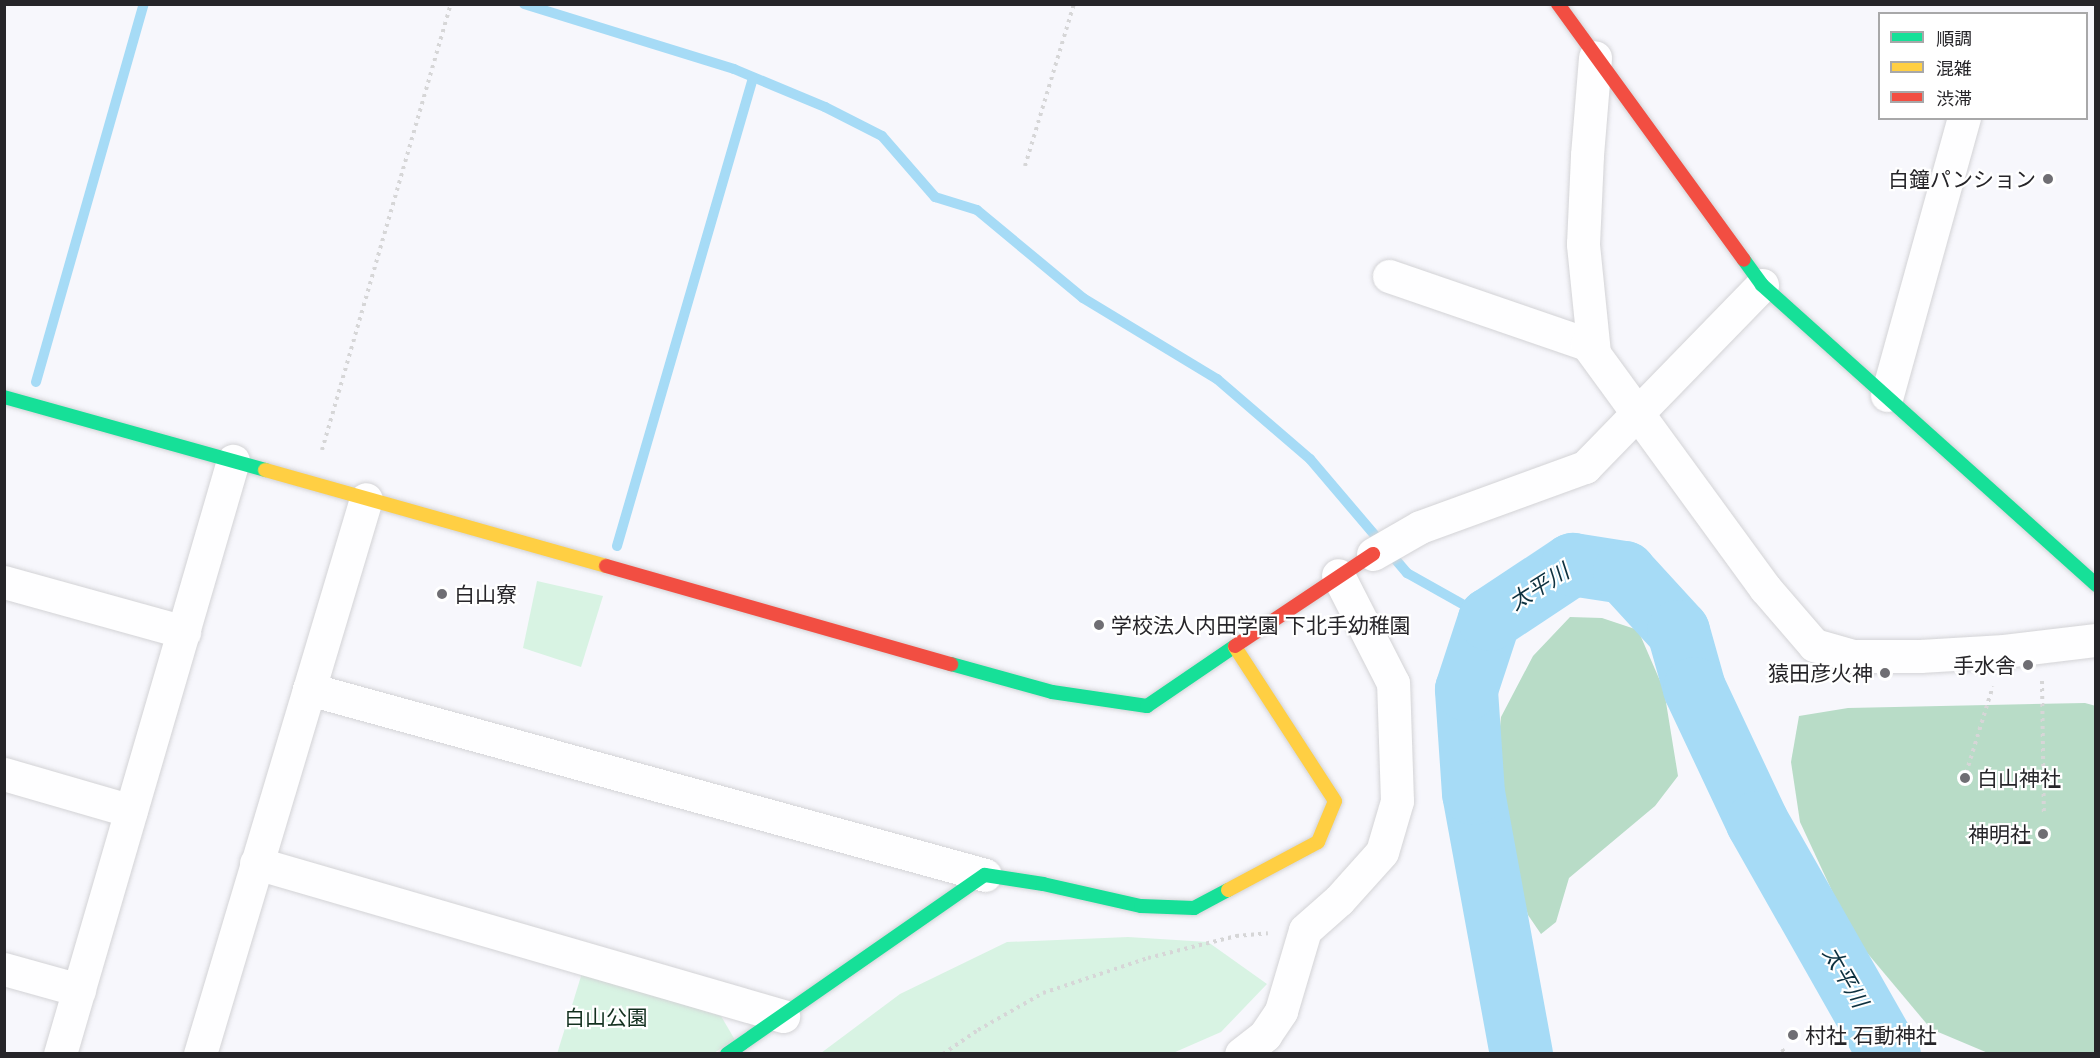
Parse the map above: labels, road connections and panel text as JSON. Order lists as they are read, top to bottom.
{
  "water": ["太平川"],
  "parks": ["白山公園"],
  "places": [
    "白鐘パンション",
    "白山寮",
    "学校法人内田学園 下北手幼稚園",
    "手水舎",
    "猿田彦火神",
    "白山神社",
    "神明社",
    "村社 石動神社"
  ],
  "legend": ["順調", "混雑", "渋滞"]
}
